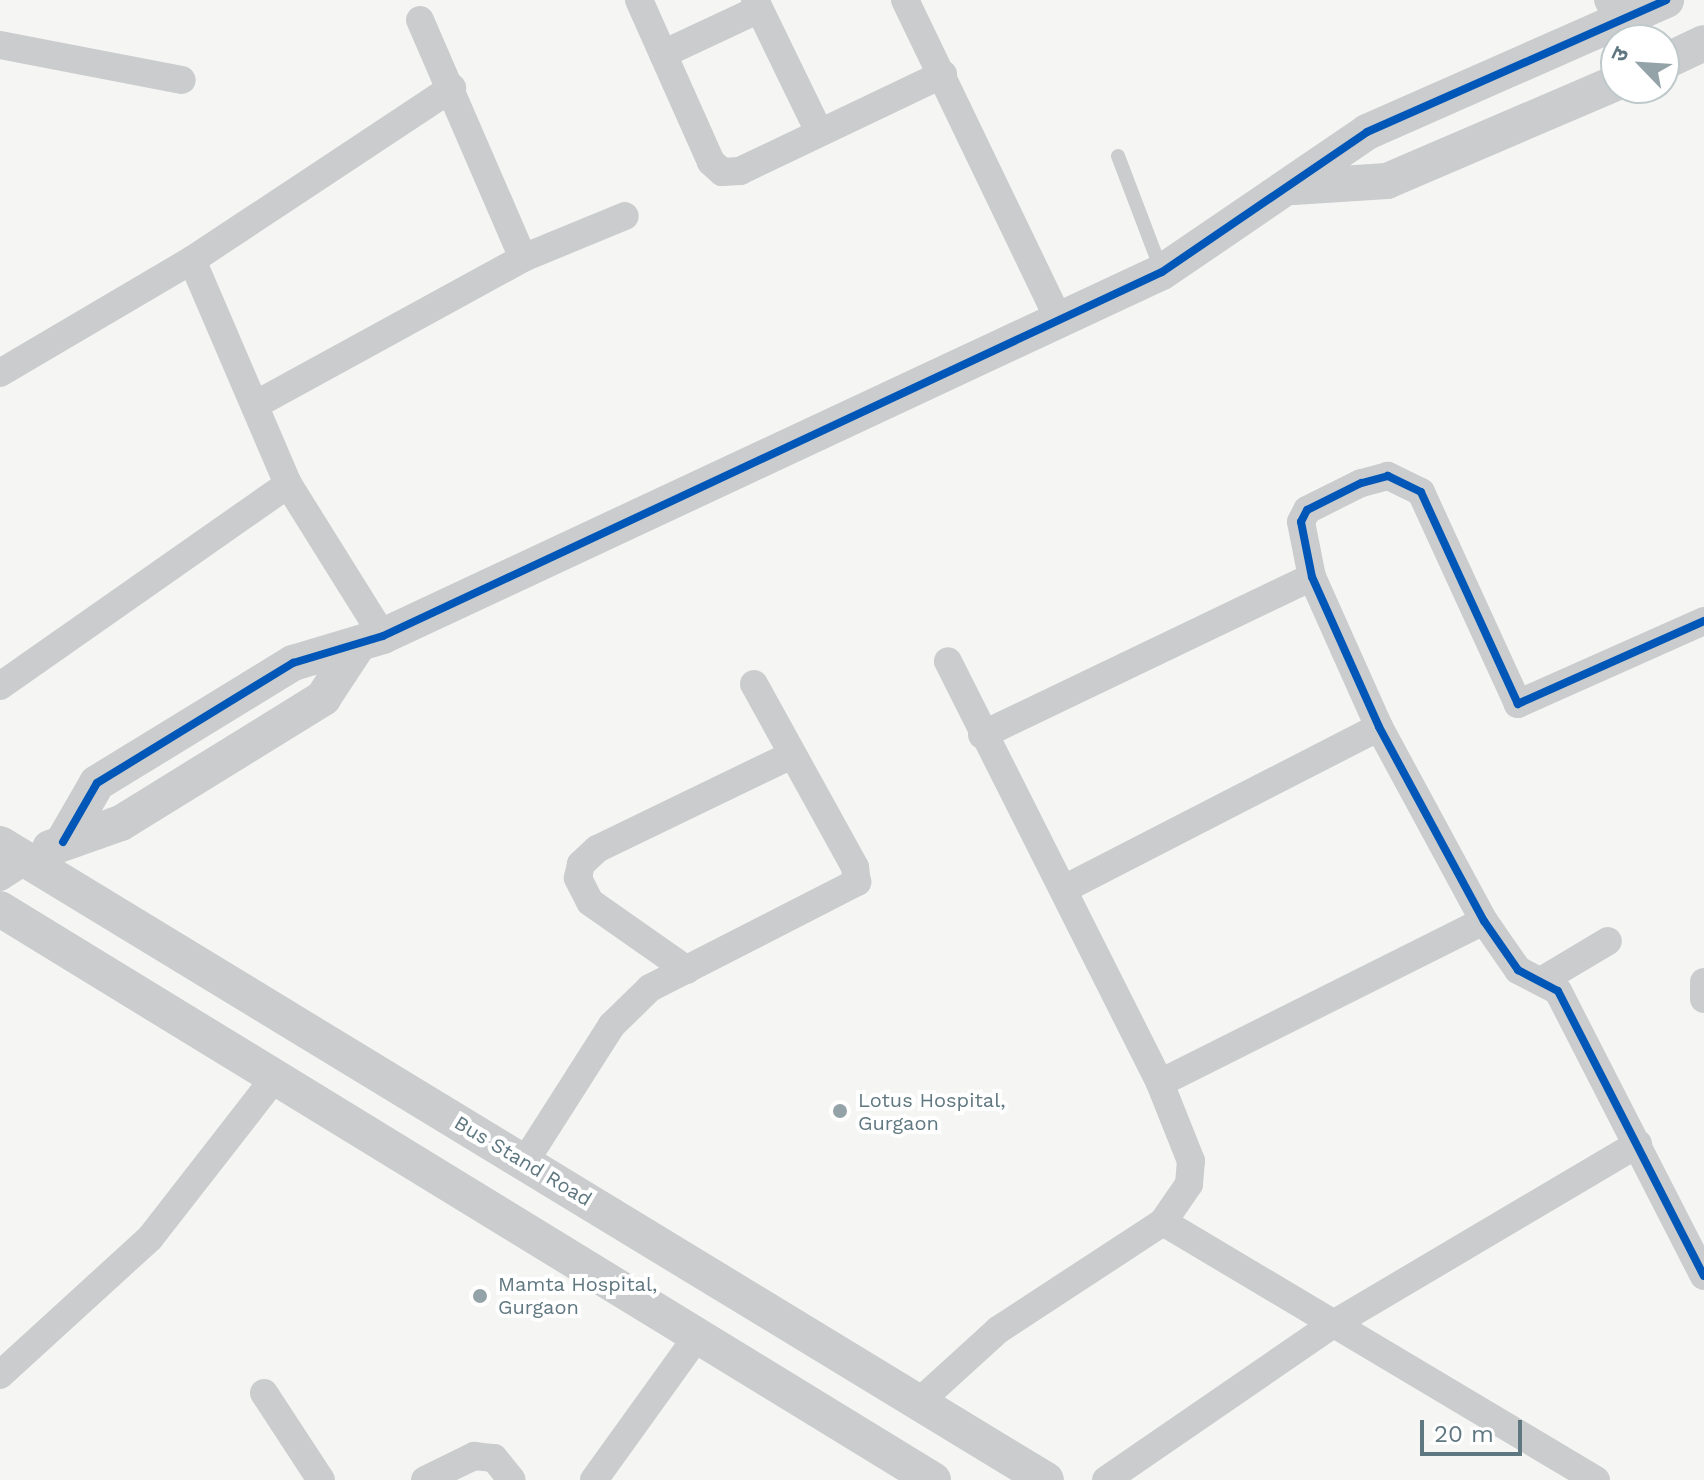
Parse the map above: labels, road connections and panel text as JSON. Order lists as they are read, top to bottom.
{
  "streets": {
    "street": ["Bus Stand Road"]
  },
  "places": ["Lotus Hospital, Gurgaon", "Mamta Hospital, Gurgaon"],
  "scale_bar": "20 m",
  "north": "top left"
}
